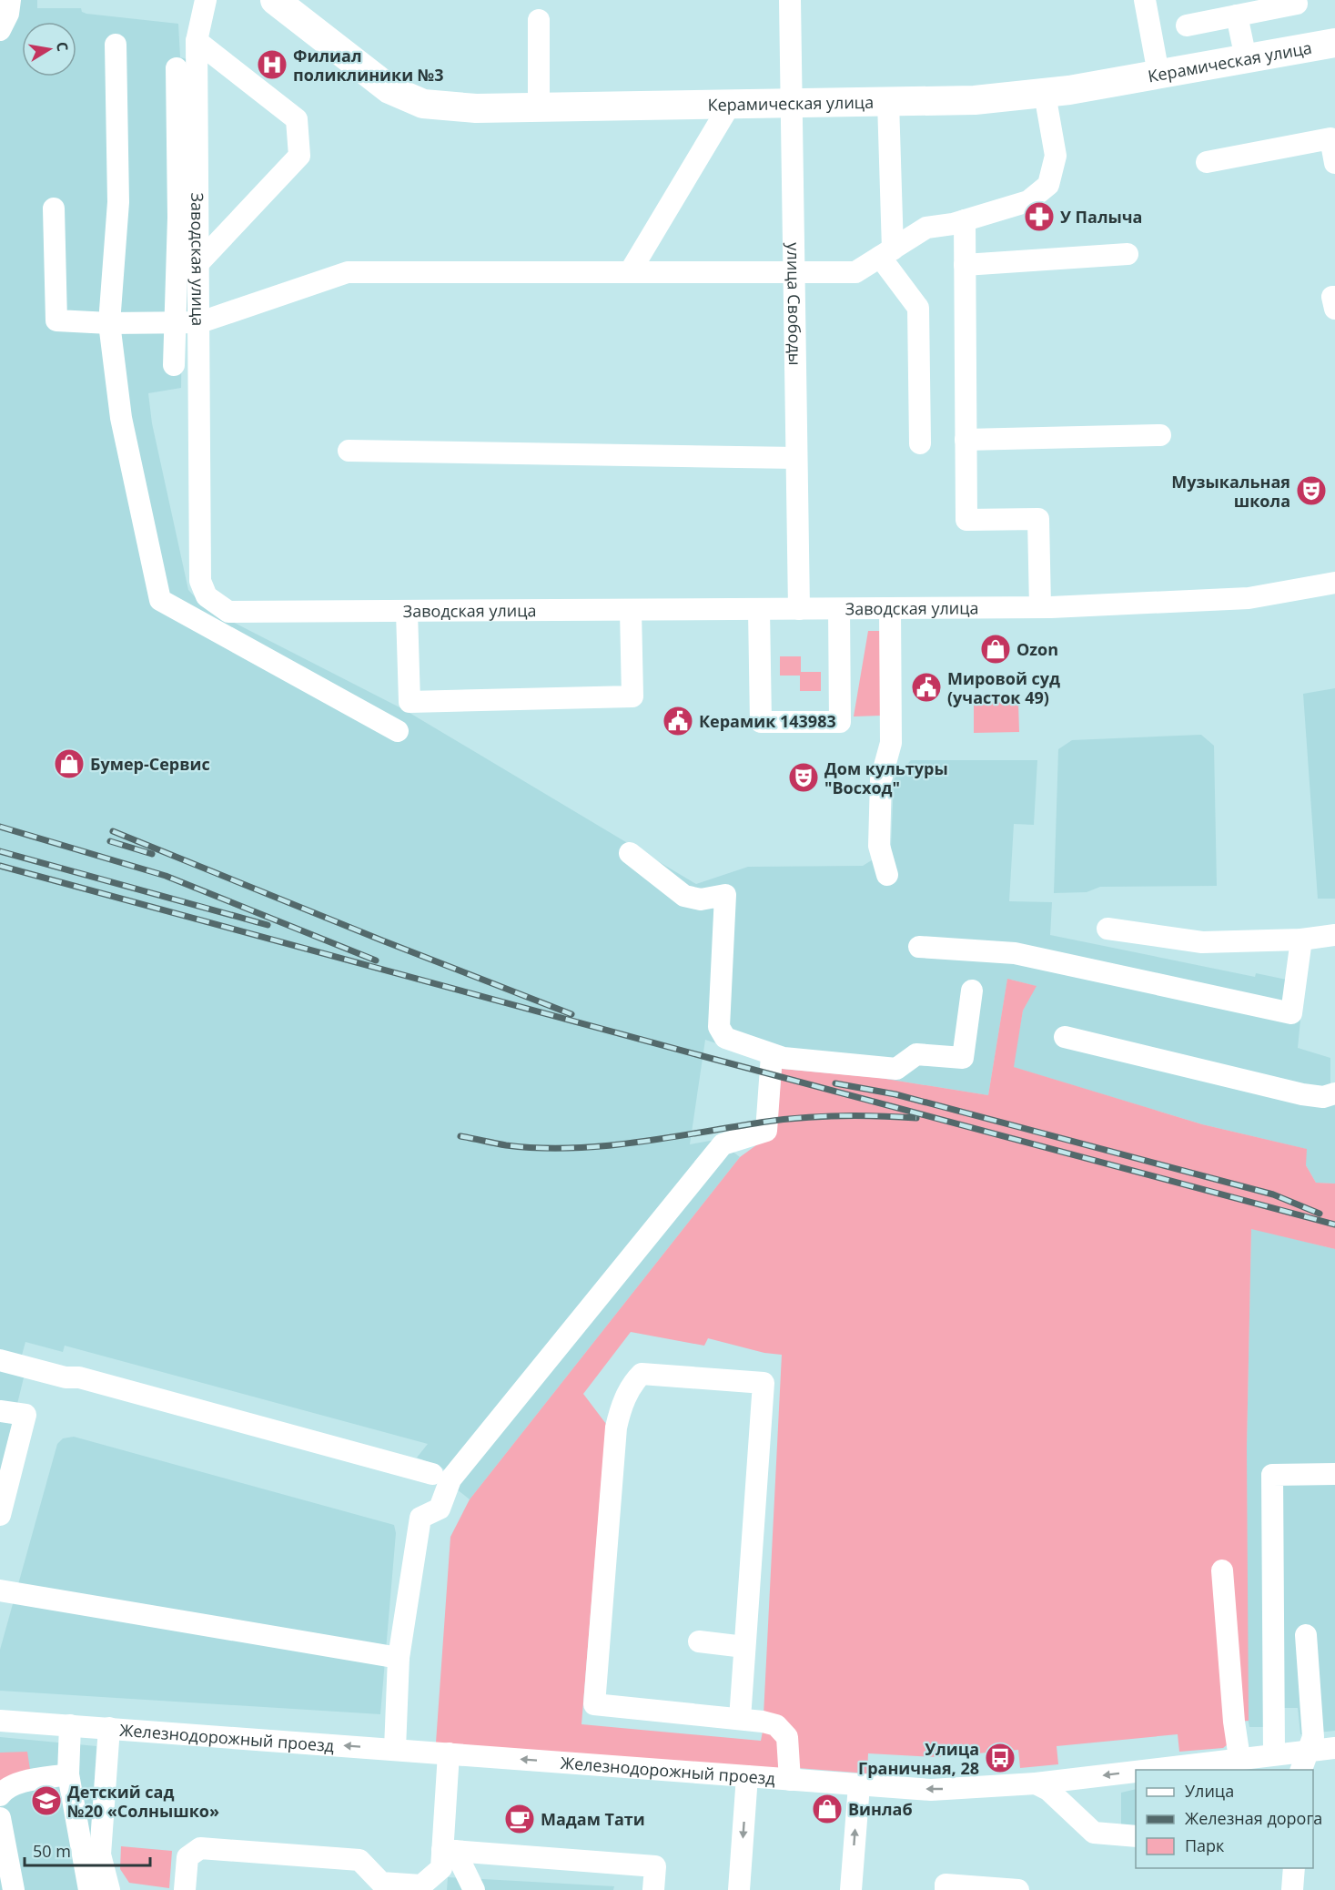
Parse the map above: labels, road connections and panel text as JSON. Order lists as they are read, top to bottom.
{
  "streets": {
    "main road": ["Керамическая улица"],
    "street": ["Заводская улица", "улица Свободы", "Железнодорожный проезд"]
  },
  "crossings": [
    ["Керамическая улица", "улица Свободы"],
    ["Заводская улица", "улица Свободы"]
  ],
  "places": {
    "hospital": ["Филиал поликлиники №3"],
    "pharmacy": ["У Палыча"],
    "theatre": ["Музыкальная школа", "Дом культуры \"Восход\""],
    "shop": ["Ozon", "Бумер-Сервис", "Винлаб"],
    "public building": ["Мировой суд (участок 49)", "Керамик 143983"],
    "bus stop": ["Улица Граничная, 28"],
    "school or university": ["Детский сад №20 «Солнышко»"],
    "cafe": ["Мадам Тати"]
  },
  "legend": ["Улица", "Железная дорога", "Парк"],
  "scale_bar": "50 m",
  "north": "right"
}
